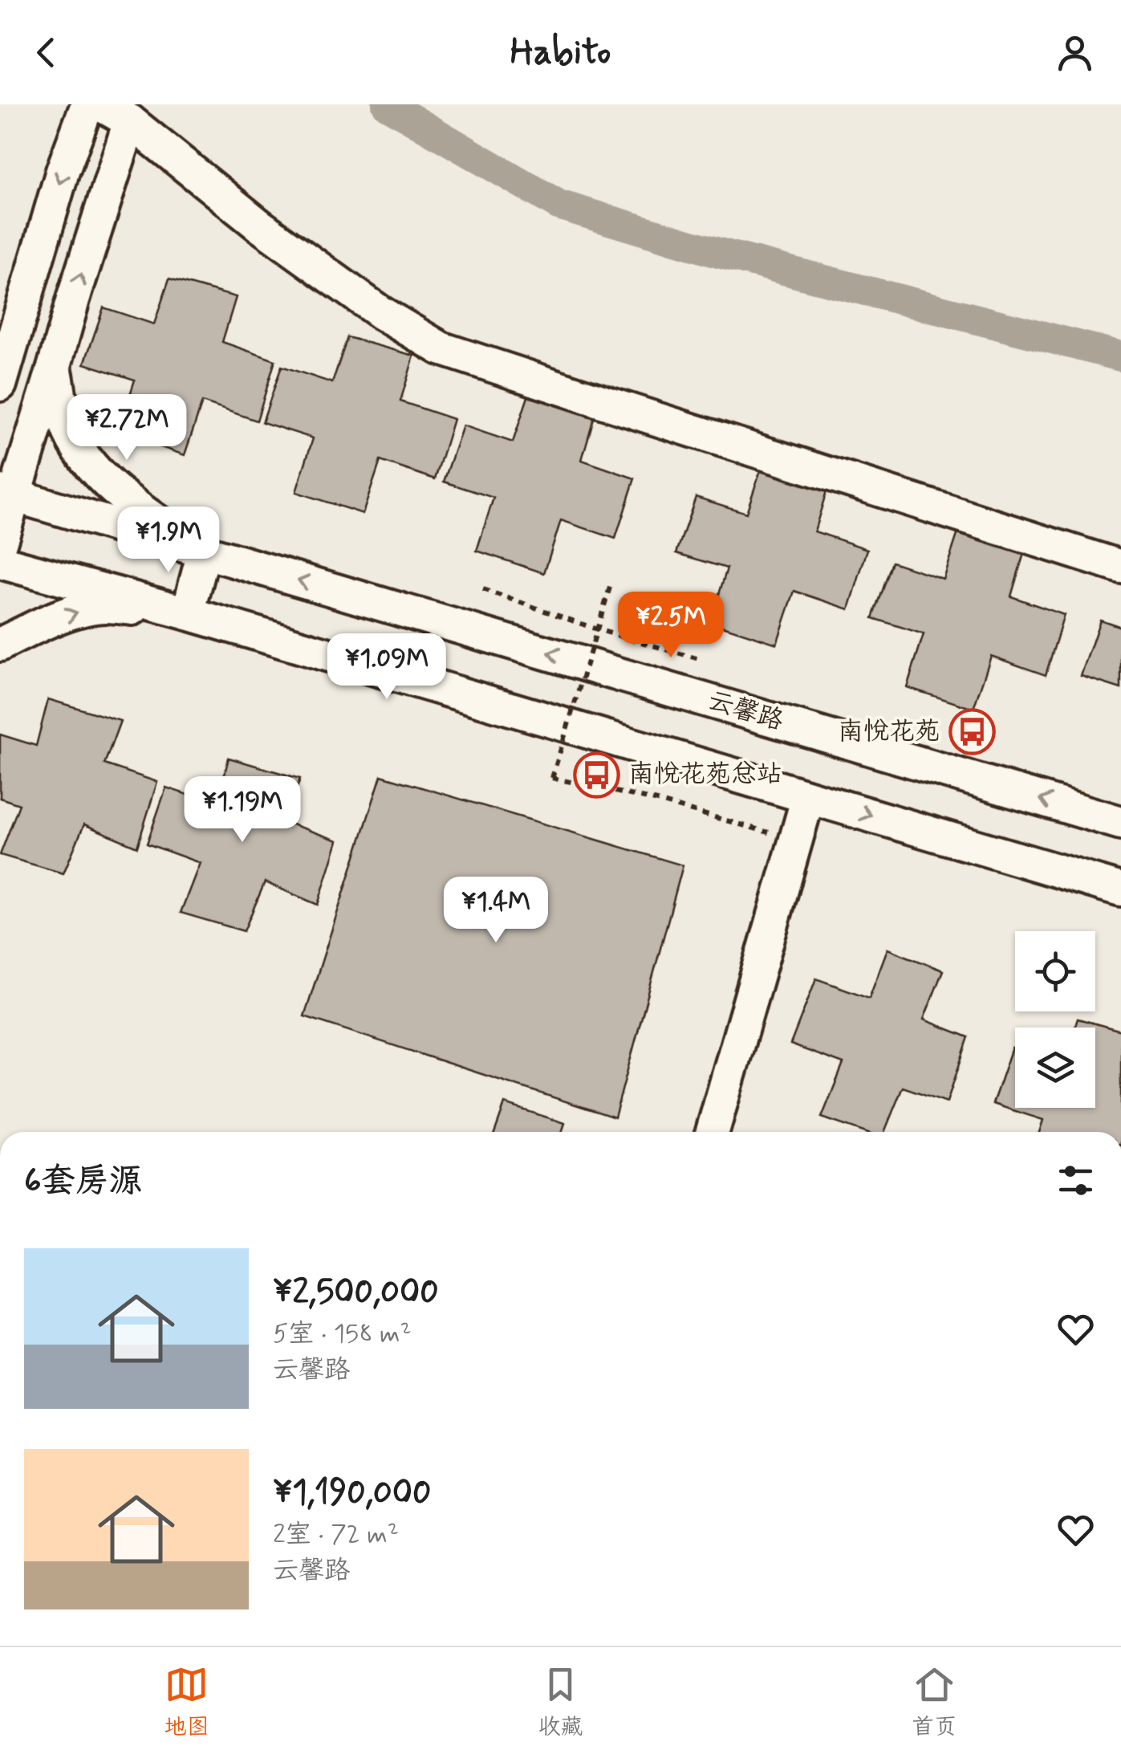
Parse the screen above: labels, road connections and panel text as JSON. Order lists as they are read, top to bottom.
{
  "streets": {
    "street": ["云馨路"]
  },
  "places": {
    "bus stop": ["南悦花苑", "南悦花苑总站"]
  },
  "page": {
    "header": "Habito",
    "price": [
      "¥2.72M",
      "¥1.9M",
      "¥2.5M",
      "¥1.09M",
      "¥1.19M",
      "¥1.4M"
    ],
    "heading": "6套房源",
    "list": [
      {
        "name": "¥2,500,000",
        "note": "5室 · 158 m² · 云馨路"
      },
      {
        "name": "¥1,190,000",
        "note": "2室 · 72 m² · 云馨路"
      }
    ],
    "tabs": ["地图", "收藏", "首页"]
  }
}
